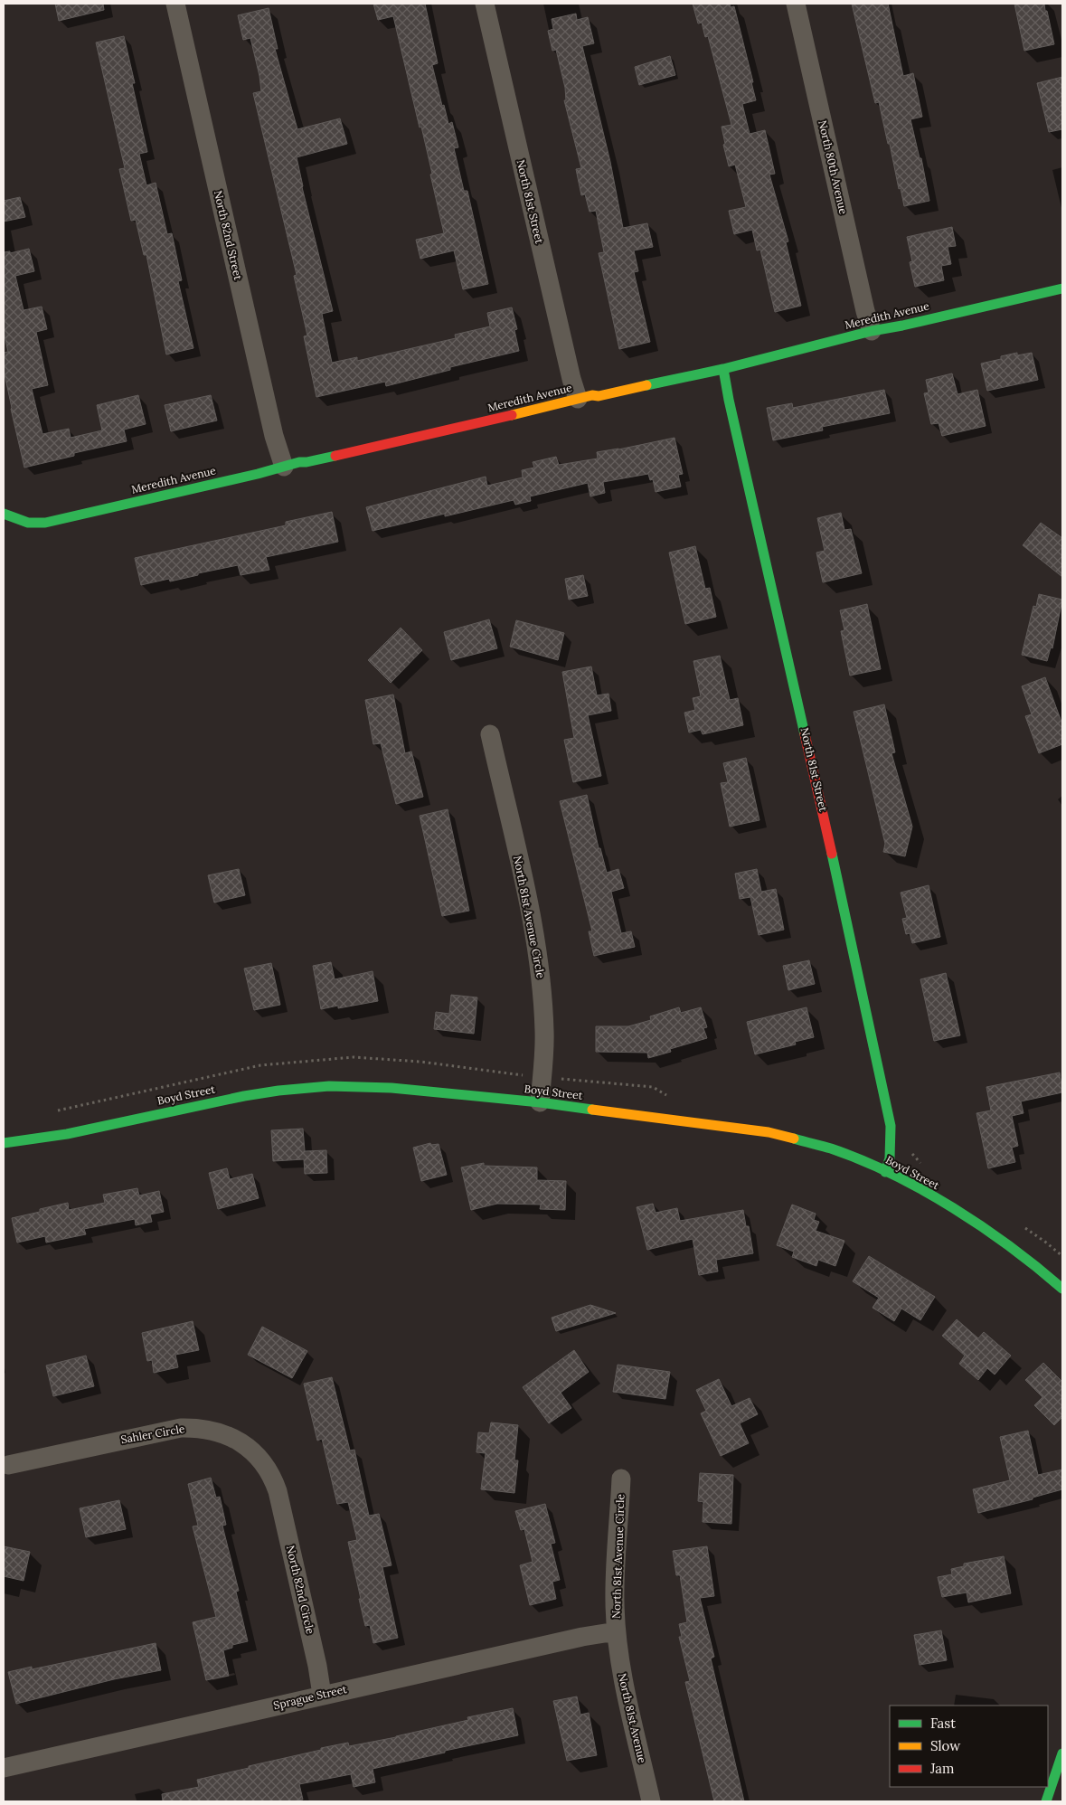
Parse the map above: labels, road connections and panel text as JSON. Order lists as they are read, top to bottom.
{
  "streets": {
    "street": [
      "North 80th Avenue",
      "North 81st Street",
      "North 82nd Street",
      "Meredith Avenue",
      "North 81st Avenue Circle",
      "Boyd Street",
      "Sahler Circle",
      "North 82nd Circle",
      "Sprague Street",
      "North 81st Avenue"
    ]
  },
  "crossings": [
    ["North 80th Avenue", "Meredith Avenue"],
    ["North 81st Street", "Meredith Avenue"],
    ["North 81st Street", "Boyd Street"],
    ["North 82nd Street", "Meredith Avenue"],
    ["North 81st Avenue Circle", "Boyd Street"],
    ["North 81st Avenue Circle", "Sprague Street"],
    ["North 81st Avenue Circle", "North 81st Avenue"],
    ["Sahler Circle", "North 82nd Circle"],
    ["North 82nd Circle", "Sprague Street"],
    ["Sprague Street", "North 81st Avenue"]
  ],
  "legend": ["Fast", "Slow", "Jam"]
}
